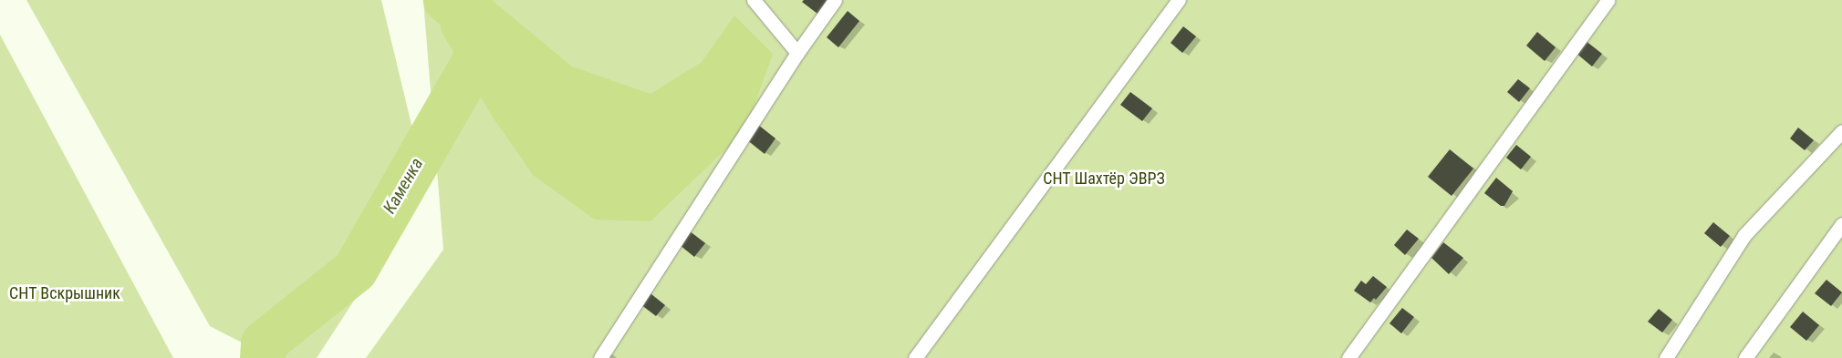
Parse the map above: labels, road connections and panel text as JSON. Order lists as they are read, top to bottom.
{
  "water": ["Каменка"],
  "parks": ["СНТ Шахтёр ЭВРЗ", "СНТ Вскрышник"]
}
